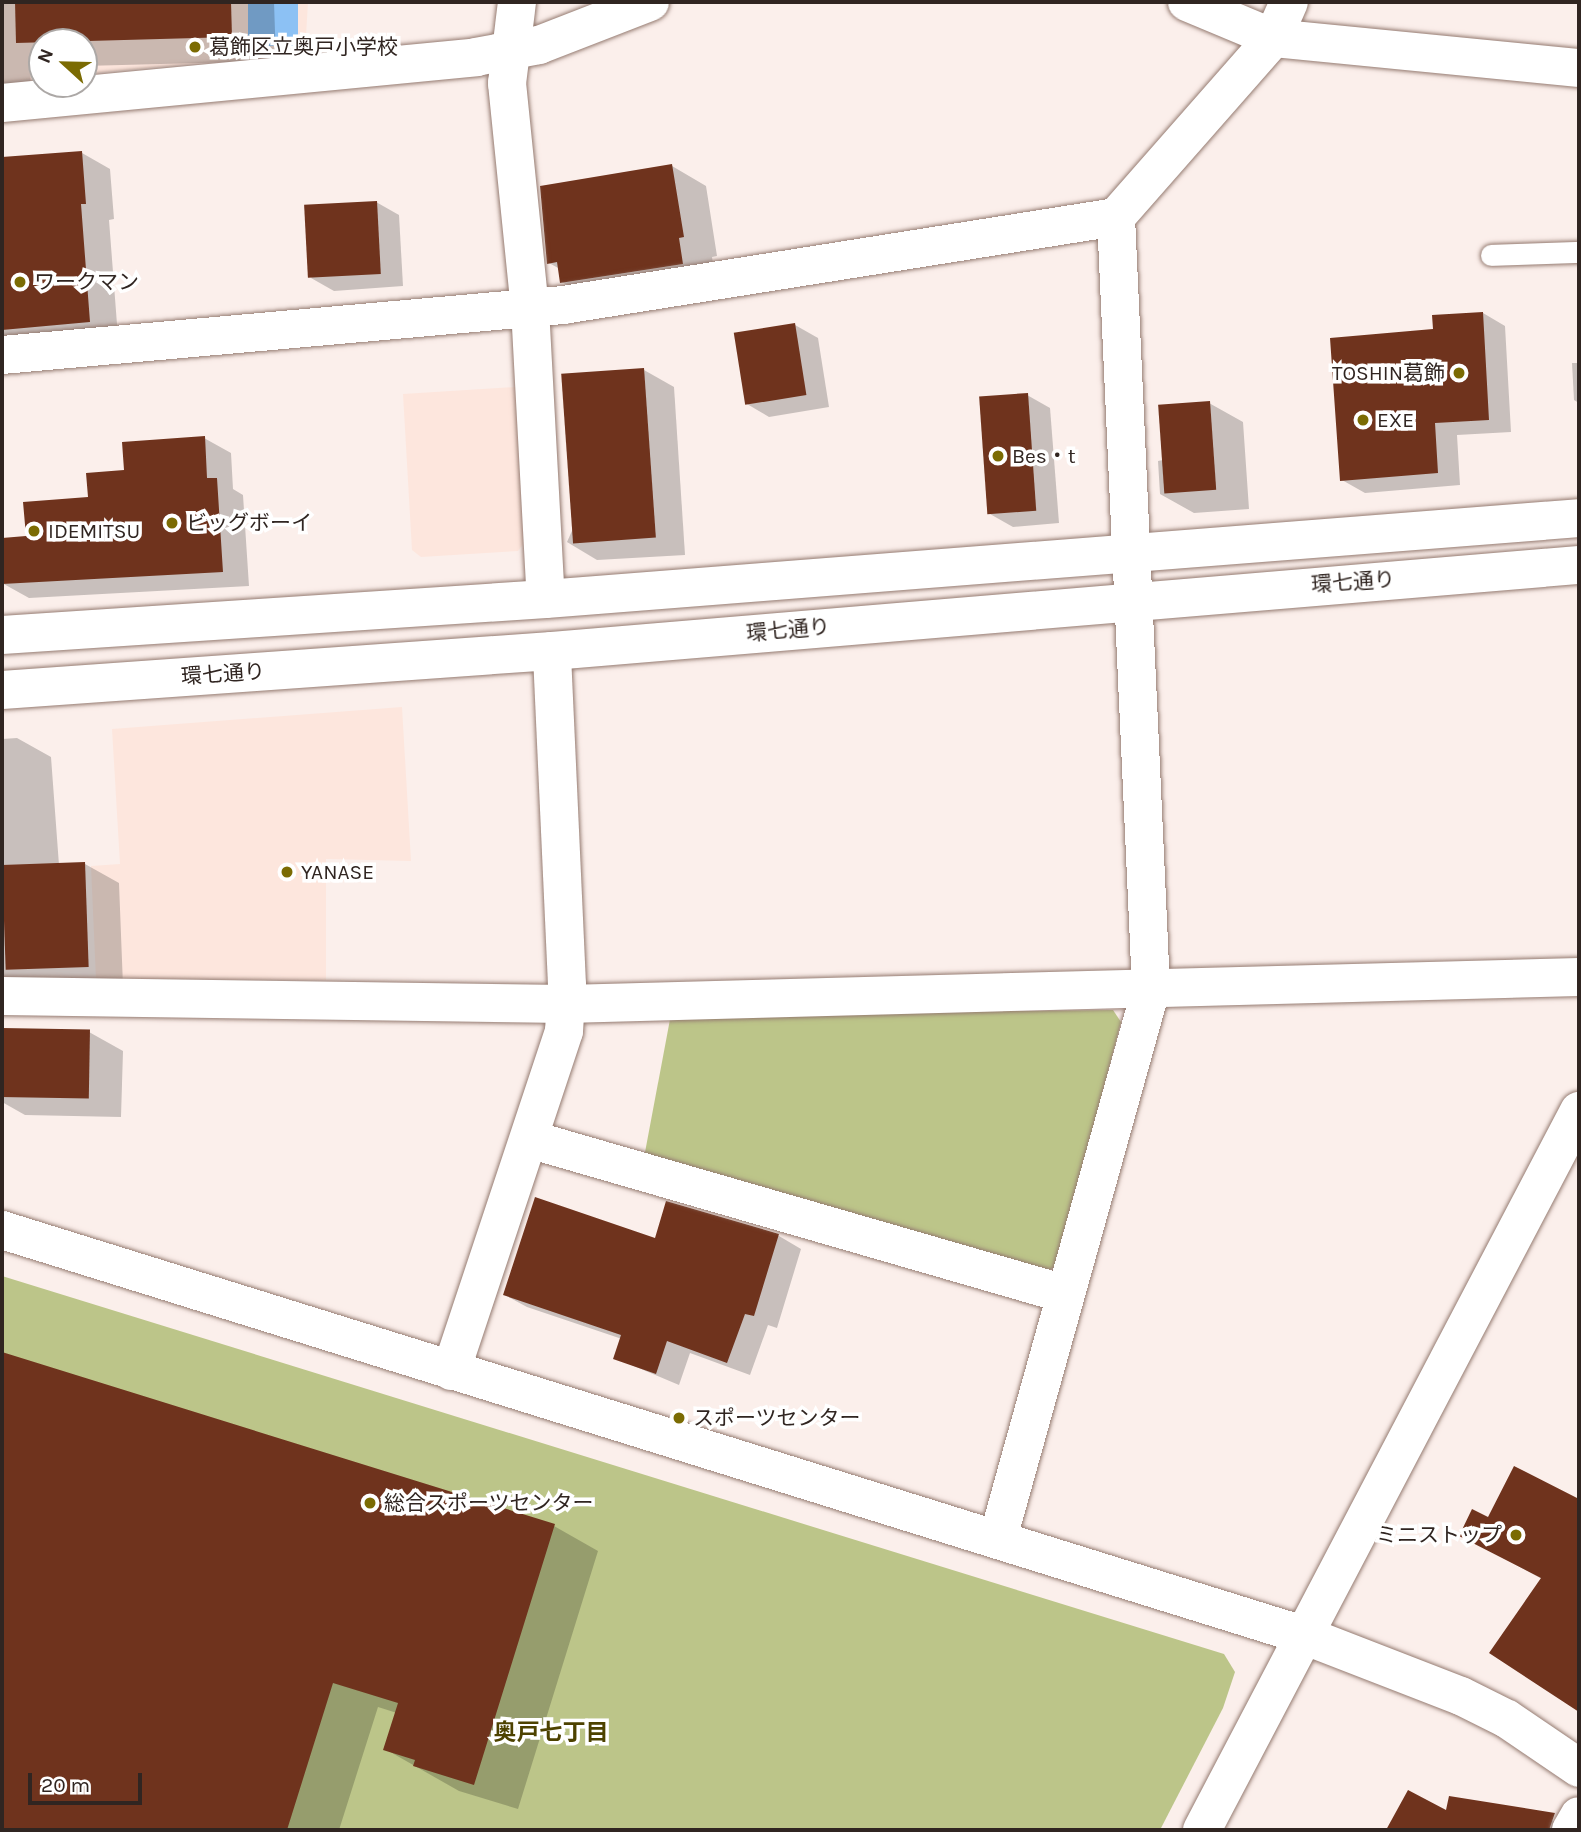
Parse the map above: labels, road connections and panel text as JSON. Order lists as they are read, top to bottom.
{
  "streets": {
    "street": ["環七通り"]
  },
  "districts": ["奥戸七丁目"],
  "places": [
    "葛飾区立奥戸小学校",
    "ワークマン",
    "TOSHIN葛飾",
    "EXE",
    "Bes・t",
    "ビッグボーイ",
    "IDEMITSU",
    "YANASE",
    "スポーツセンター",
    "総合スポーツセンター",
    "ミニストップ"
  ],
  "scale_bar": "20 m",
  "north": "left"
}
